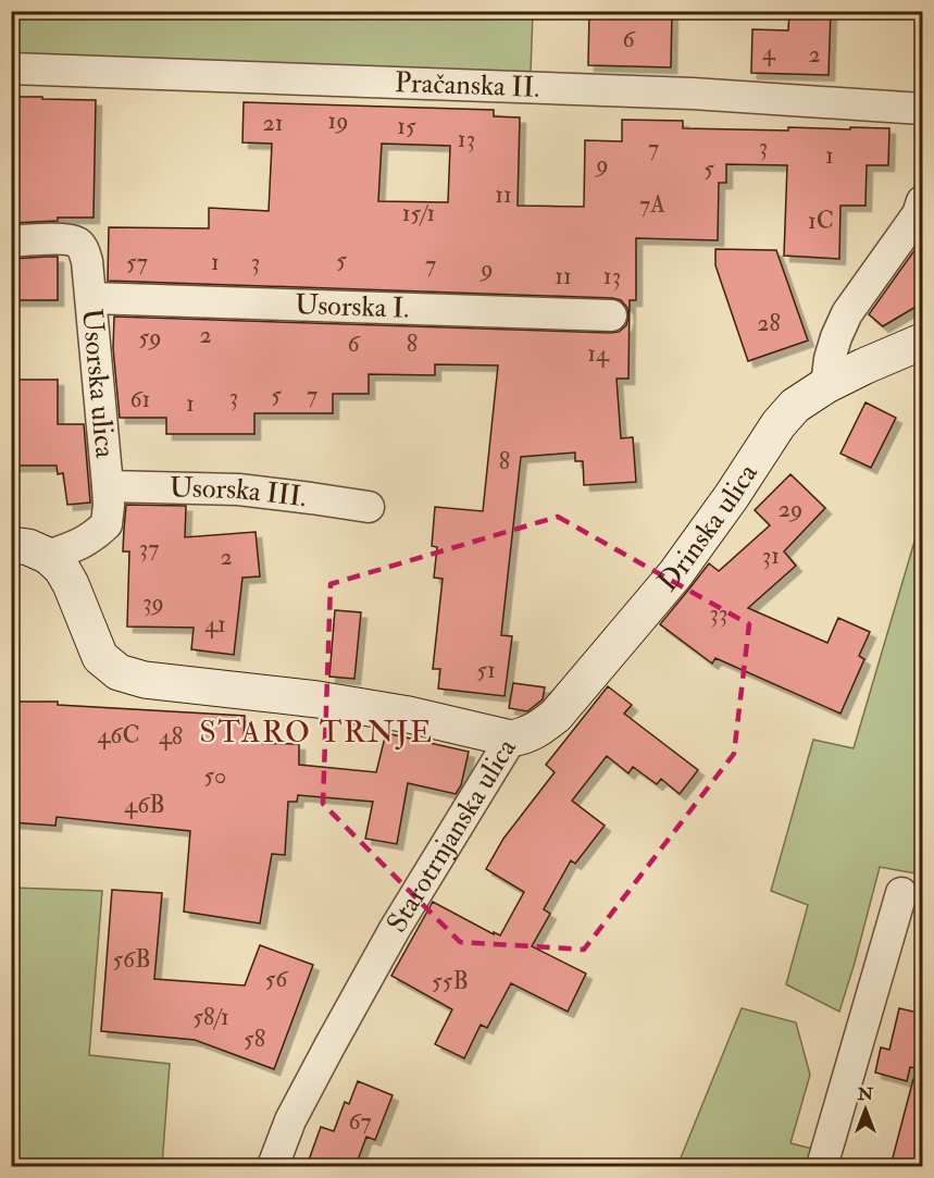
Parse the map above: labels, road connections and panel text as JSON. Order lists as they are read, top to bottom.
{
  "streets": {
    "street": [
      "Pračanska II.",
      "Usorska I.",
      "Usorska ulica",
      "Usorska III.",
      "Drinska ulica",
      "Starotrnjanska ulica"
    ]
  },
  "crossings": [
    ["Usorska I.", "Usorska ulica"],
    ["Usorska ulica", "Usorska III."],
    ["Usorska ulica", "Starotrnjanska ulica"],
    ["Drinska ulica", "Starotrnjanska ulica"]
  ],
  "districts": ["STARO TRNJE"],
  "house_numbers": [
    "6",
    "4",
    "2",
    "19",
    "21",
    "15",
    "13",
    "3",
    "7",
    "1",
    "9",
    "5",
    "11",
    "7A",
    "15/1",
    "1C",
    "5",
    "57",
    "1",
    "3",
    "7",
    "9",
    "11",
    "13",
    "28",
    "2",
    "59",
    "6",
    "8",
    "14",
    "5",
    "7",
    "3",
    "61",
    "1",
    "8",
    "29",
    "37",
    "31",
    "2",
    "39",
    "33",
    "41",
    "51",
    "46C",
    "48",
    "50",
    "46B",
    "56B",
    "56",
    "55B",
    "58/1",
    "58",
    "67"
  ],
  "north": "top"
}
